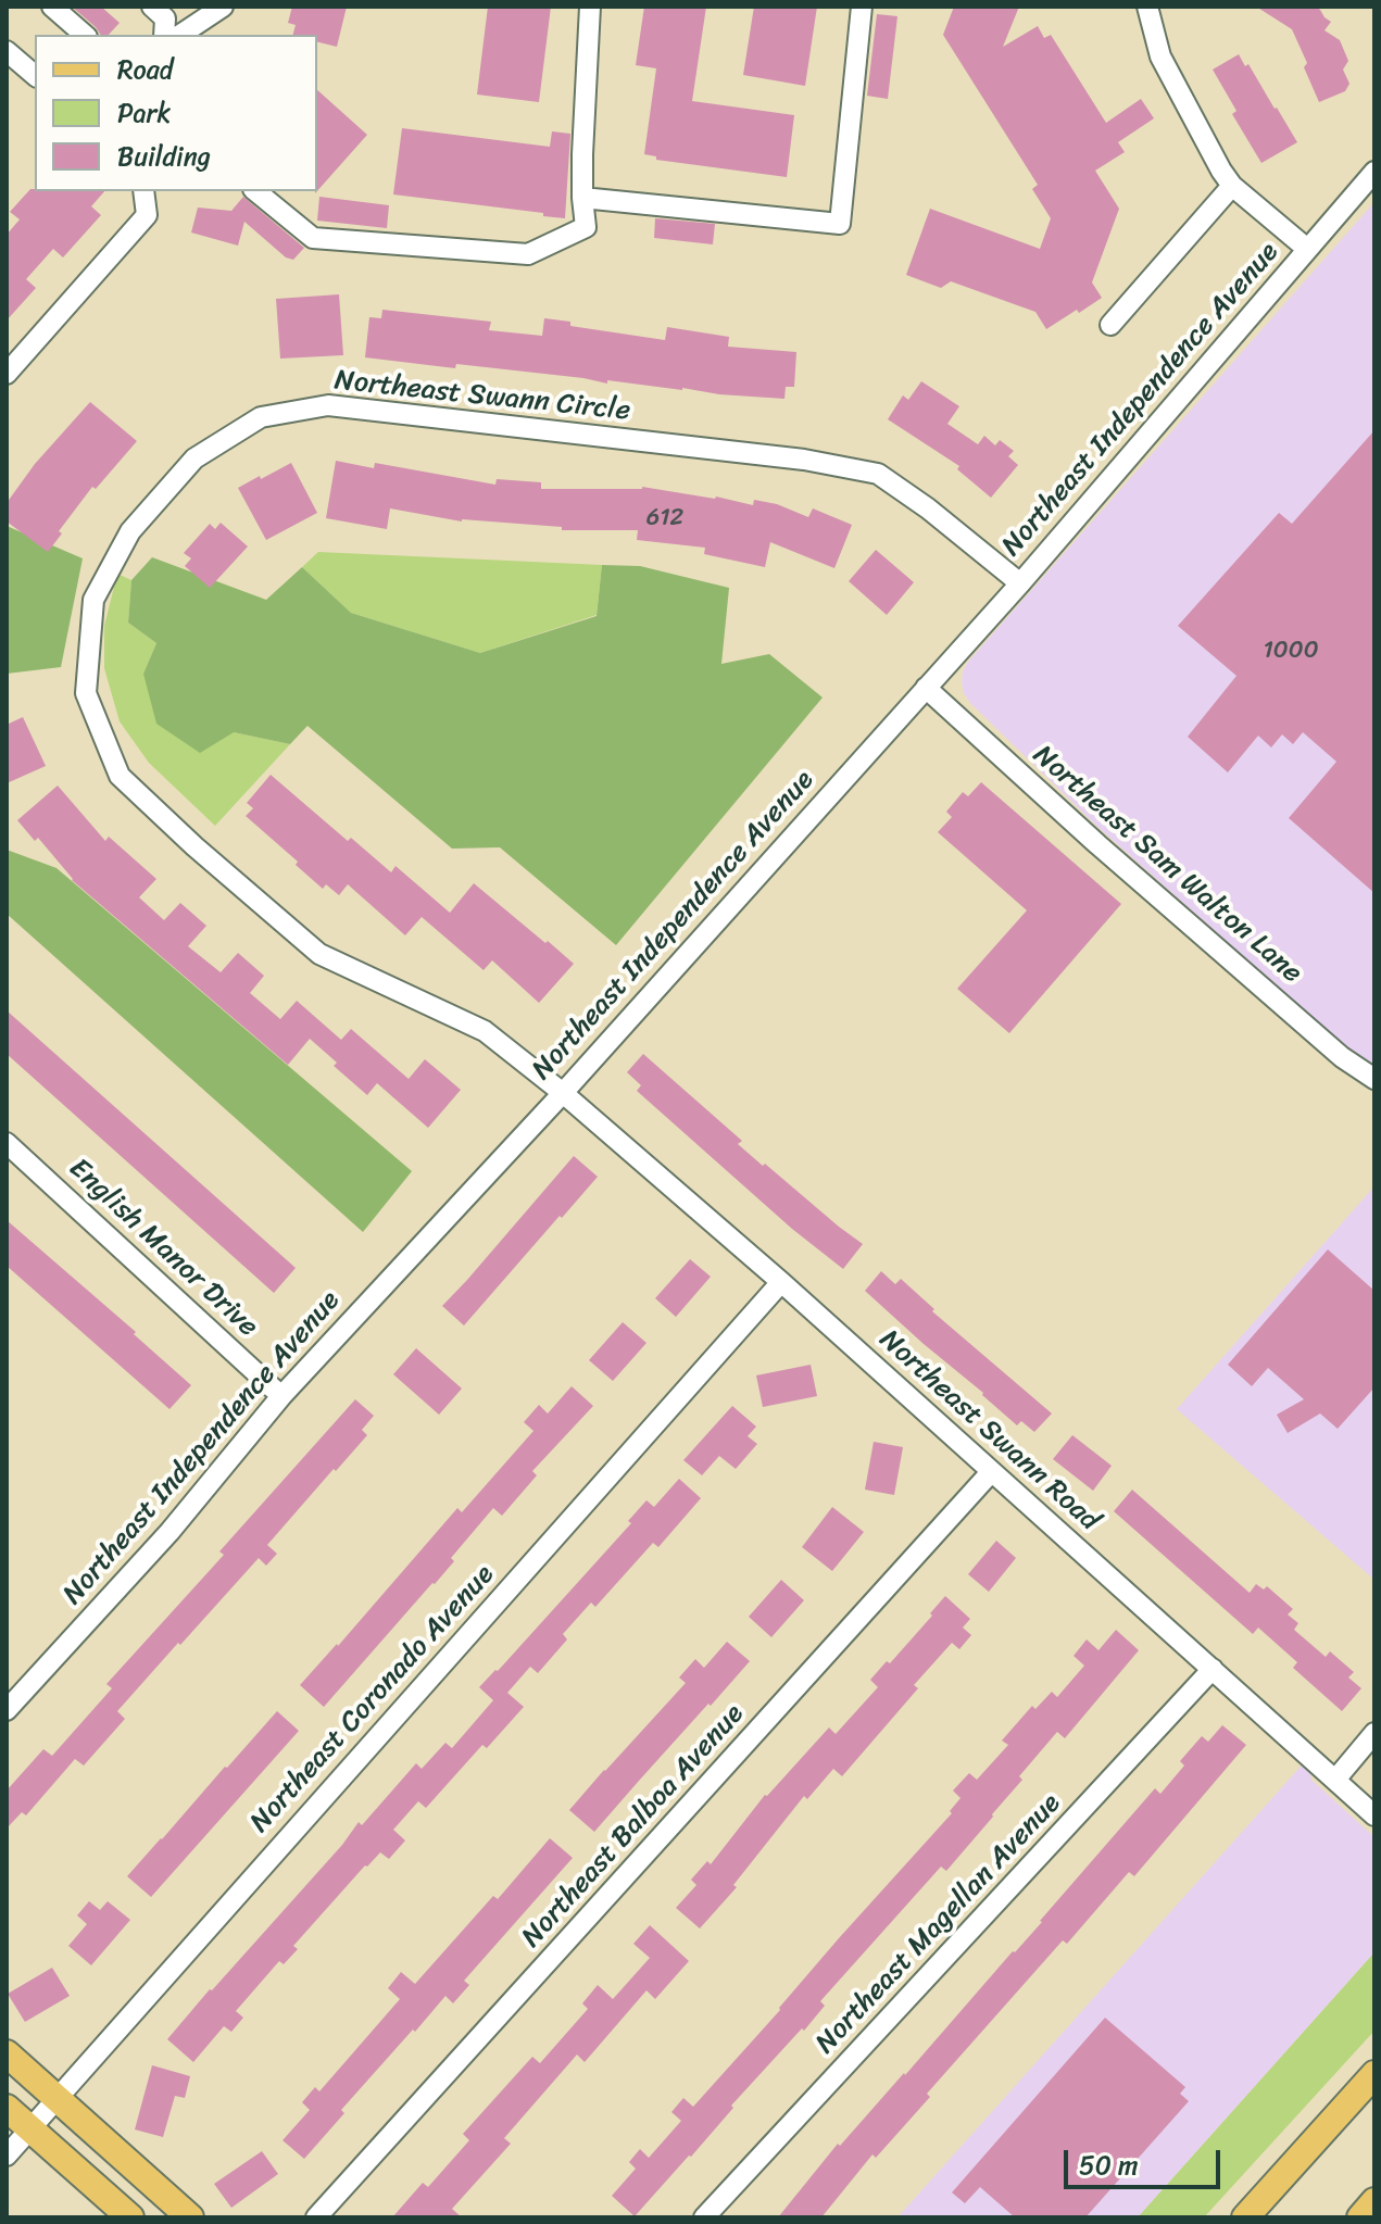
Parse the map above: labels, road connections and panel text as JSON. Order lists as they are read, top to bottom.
{
  "streets": {
    "street": [
      "Northeast Swann Circle",
      "Northeast Independence Avenue",
      "Northeast Sam Walton Lane",
      "English Manor Drive",
      "Northeast Swann Road",
      "Northeast Coronado Avenue",
      "Northeast Balboa Avenue",
      "Northeast Magellan Avenue"
    ]
  },
  "crossings": [
    ["Northeast Swann Circle", "Northeast Independence Avenue"],
    ["Northeast Swann Circle", "Northeast Swann Road"],
    ["Northeast Independence Avenue", "Northeast Sam Walton Lane"],
    ["Northeast Independence Avenue", "English Manor Drive"],
    ["Northeast Independence Avenue", "Northeast Swann Road"],
    ["Northeast Swann Road", "Northeast Coronado Avenue"],
    ["Northeast Swann Road", "Northeast Balboa Avenue"],
    ["Northeast Swann Road", "Northeast Magellan Avenue"]
  ],
  "house_numbers": ["612", "1000"],
  "legend": ["Road", "Park", "Building"],
  "scale_bar": "50 m"
}
